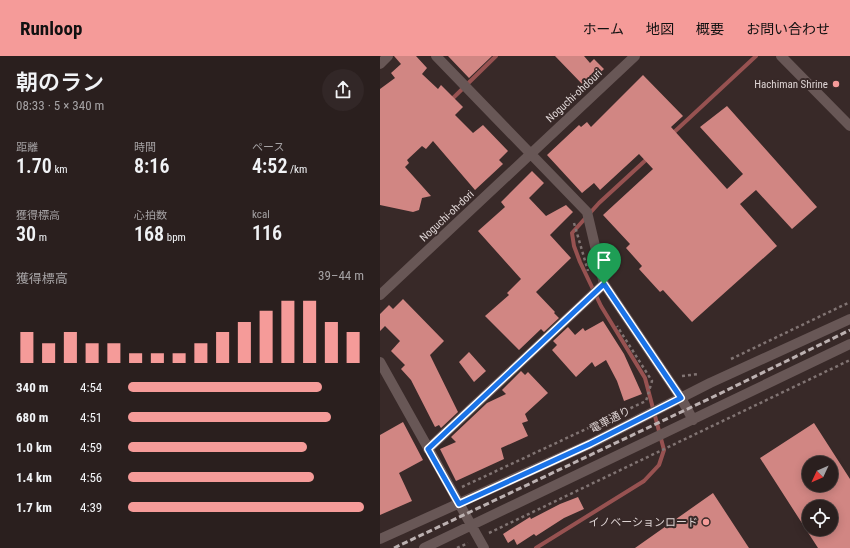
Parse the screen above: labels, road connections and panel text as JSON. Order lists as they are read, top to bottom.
{
  "streets": {
    "street": ["Noguchi-ohdouri", "Noguchi-oh-dori", "電車通り"]
  },
  "crossings": [
    ["Noguchi-ohdouri", "Noguchi-oh-dori"]
  ],
  "places": ["Hachiman Shrine", "イノベーションロード"],
  "north": "bottom left",
  "page": {
    "header": "Runloop",
    "nav": [
      "ホーム",
      "地図",
      "概要",
      "お問い合わせ"
    ],
    "heading": ["朝のラン", "08:33 · 5 × 340 m"],
    "stats": [
      ["距離", "1.70 km"],
      ["時間", "8:16"],
      ["ペース", "4:52 /km"],
      ["獲得標高", "30 m"],
      ["心拍数", "168 bpm"],
      ["kcal", "116"]
    ],
    "chart": ["獲得標高", "39–44 m"],
    "list": [
      {
        "name": "340 m",
        "note": "4:54"
      },
      {
        "name": "680 m",
        "note": "4:51"
      },
      {
        "name": "1.0 km",
        "note": "4:59"
      },
      {
        "name": "1.4 km",
        "note": "4:56"
      },
      {
        "name": "1.7 km",
        "note": "4:39"
      }
    ]
  }
}
